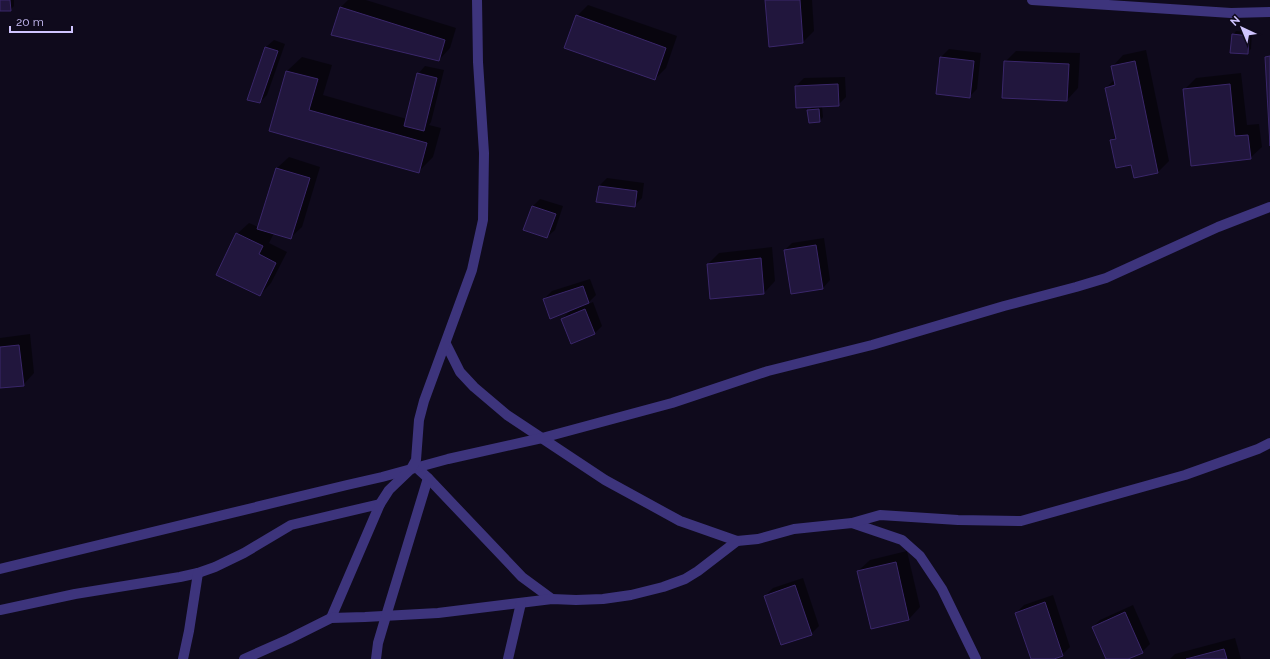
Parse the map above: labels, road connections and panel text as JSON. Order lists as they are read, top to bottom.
{
  "scale_bar": "20 m",
  "north": "top left"
}
